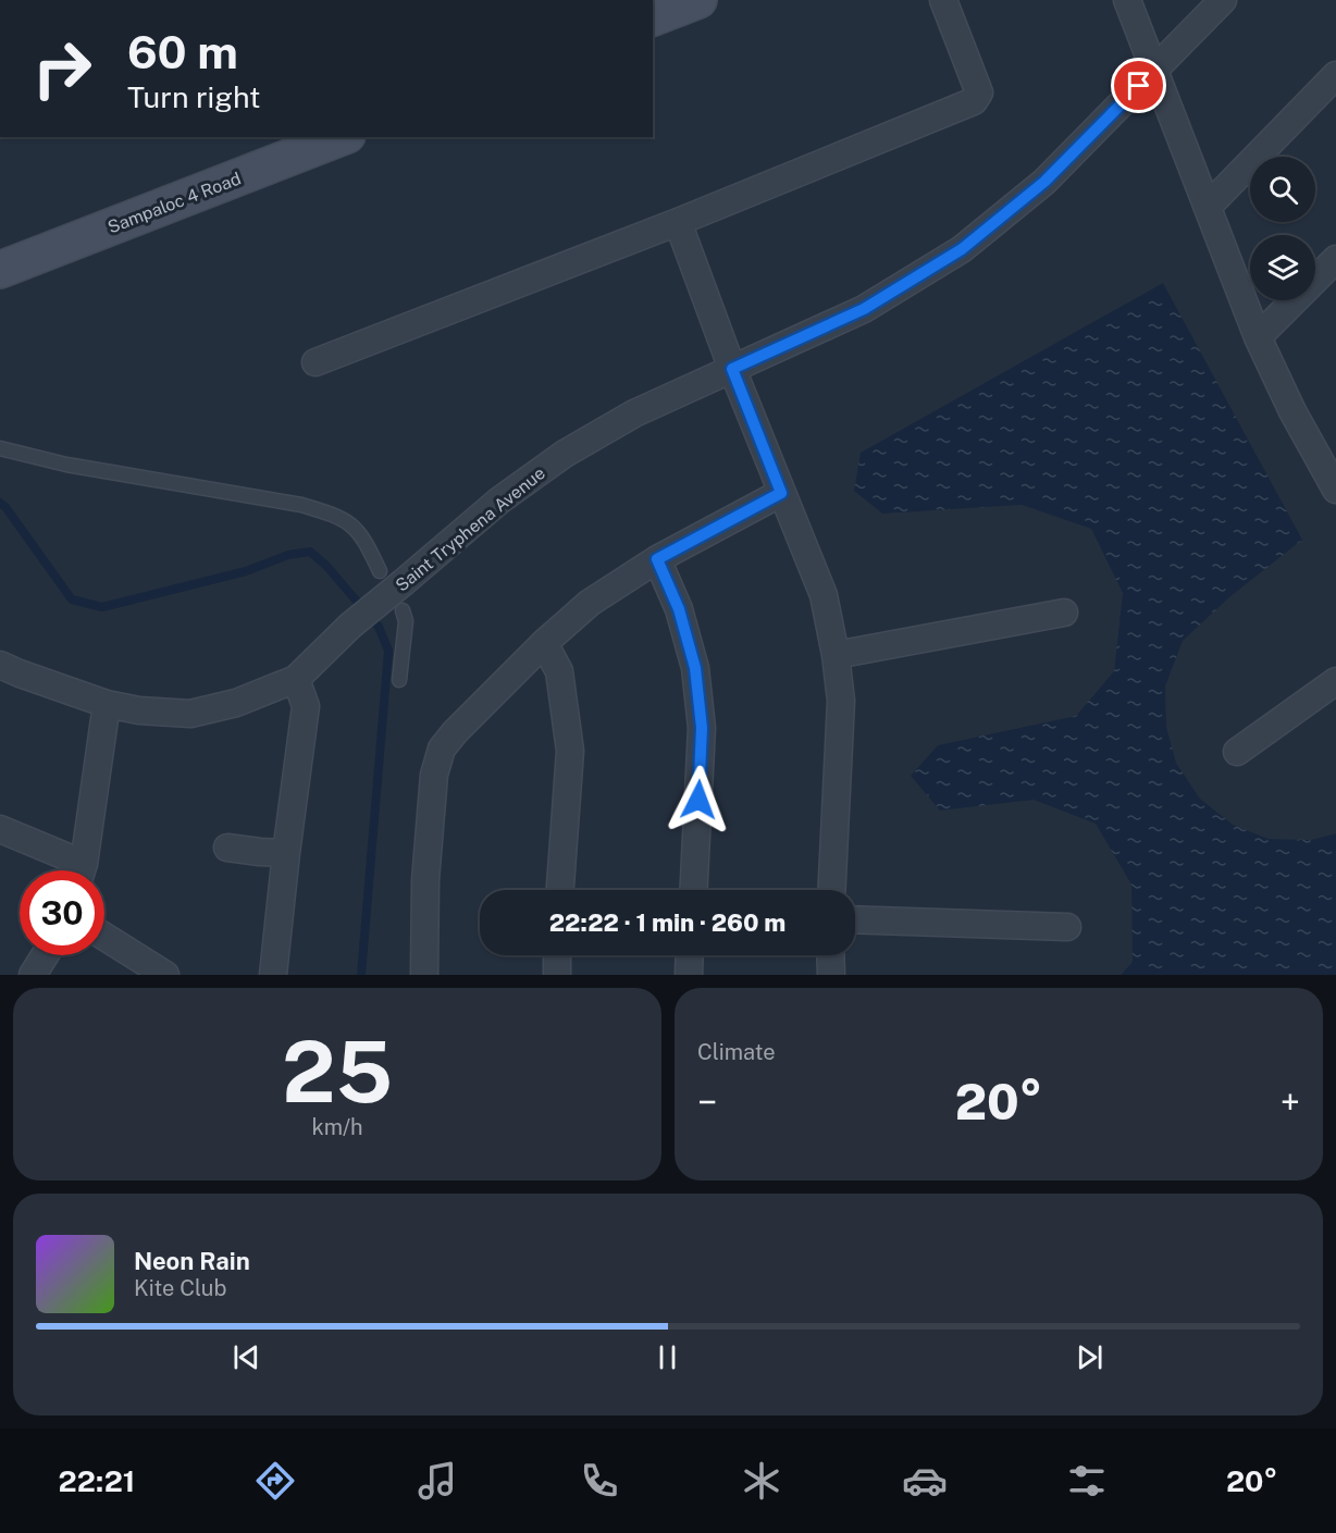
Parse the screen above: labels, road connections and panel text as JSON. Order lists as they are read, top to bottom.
{
  "streets": {
    "street": ["Sampaloc 4 Road", "Saint Tryphena Avenue"]
  },
  "page": {
    "turn": ["60 m", "Turn right"],
    "limit": "30",
    "trip": "22:22 · 1 min · 260 m",
    "tile": [
      ["25", "km/h"],
      "Climate"
    ],
    "heat": ["−", "20°", "+"],
    "song": ["Neon Rain", "Kite Club"],
    "tabs": ["22:21", "20°"]
  }
}
